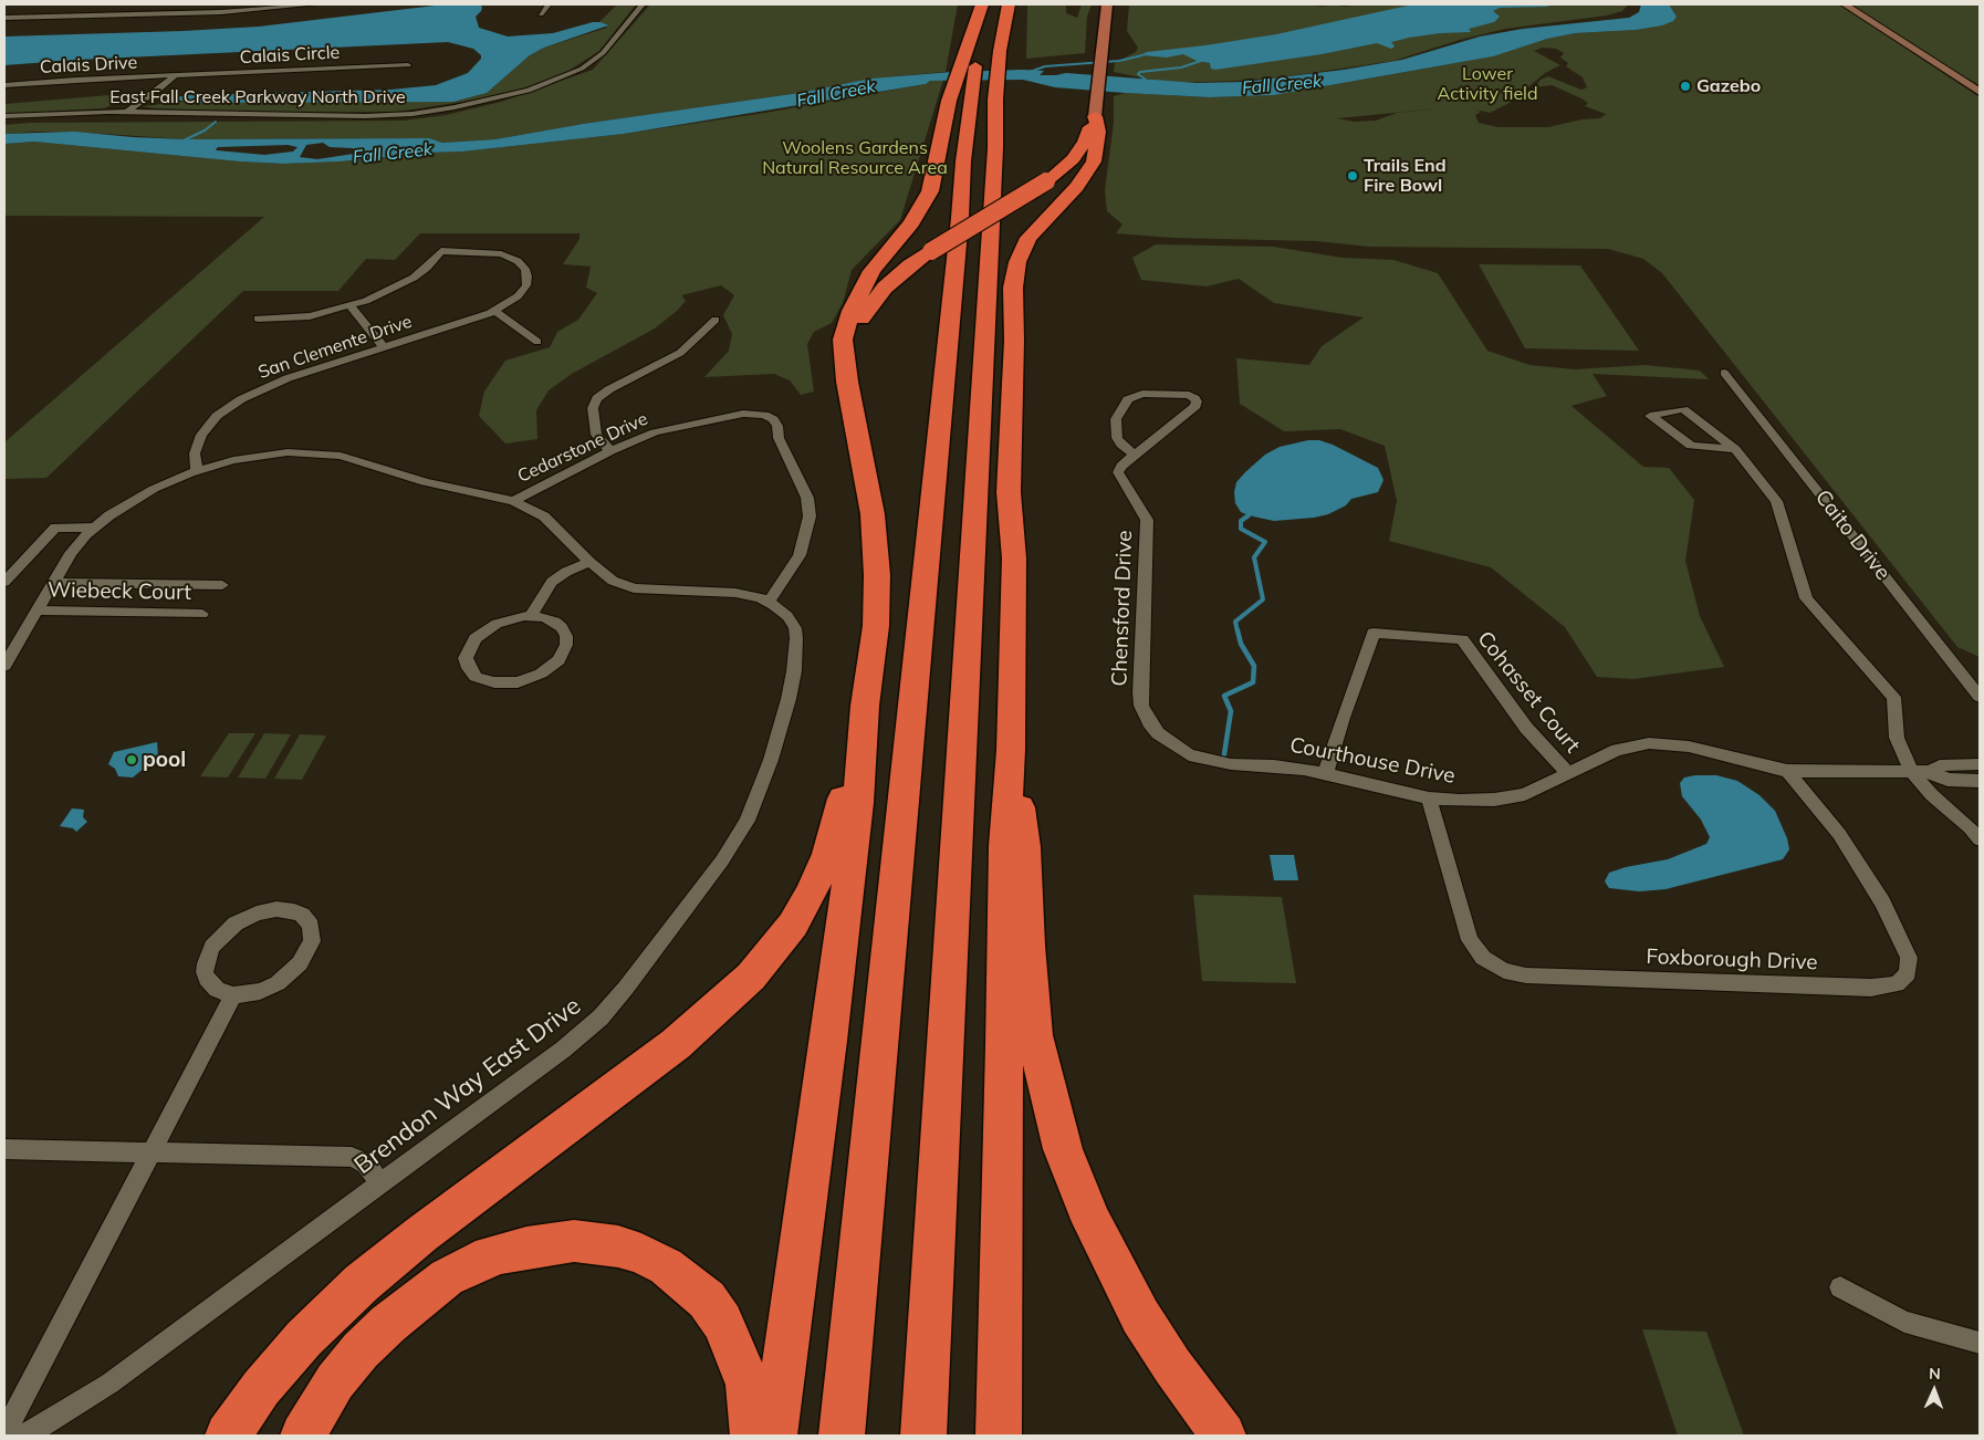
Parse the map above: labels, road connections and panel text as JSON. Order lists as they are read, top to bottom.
{
  "streets": {
    "street": [
      "Calais Circle",
      "Calais Drive",
      "East Fall Creek Parkway North Drive",
      "San Clemente Drive",
      "Cedarstone Drive",
      "Caito Drive",
      "Wiebeck Court",
      "Chensford Drive",
      "Cohasset Court",
      "Courthouse Drive",
      "Foxborough Drive",
      "Brendon Way East Drive"
    ]
  },
  "crossings": [
    ["Calais Circle", "Calais Drive"],
    ["Cedarstone Drive", "Brendon Way East Drive"],
    ["Chensford Drive", "Courthouse Drive"],
    ["Cohasset Court", "Courthouse Drive"],
    ["Courthouse Drive", "Foxborough Drive"]
  ],
  "water": ["Fall Creek"],
  "parks": ["Lower Activity field", "Woolens Gardens Natural Resource Area"],
  "places": ["Gazebo", "Trails End Fire Bowl", "pool"],
  "north": "top"
}
